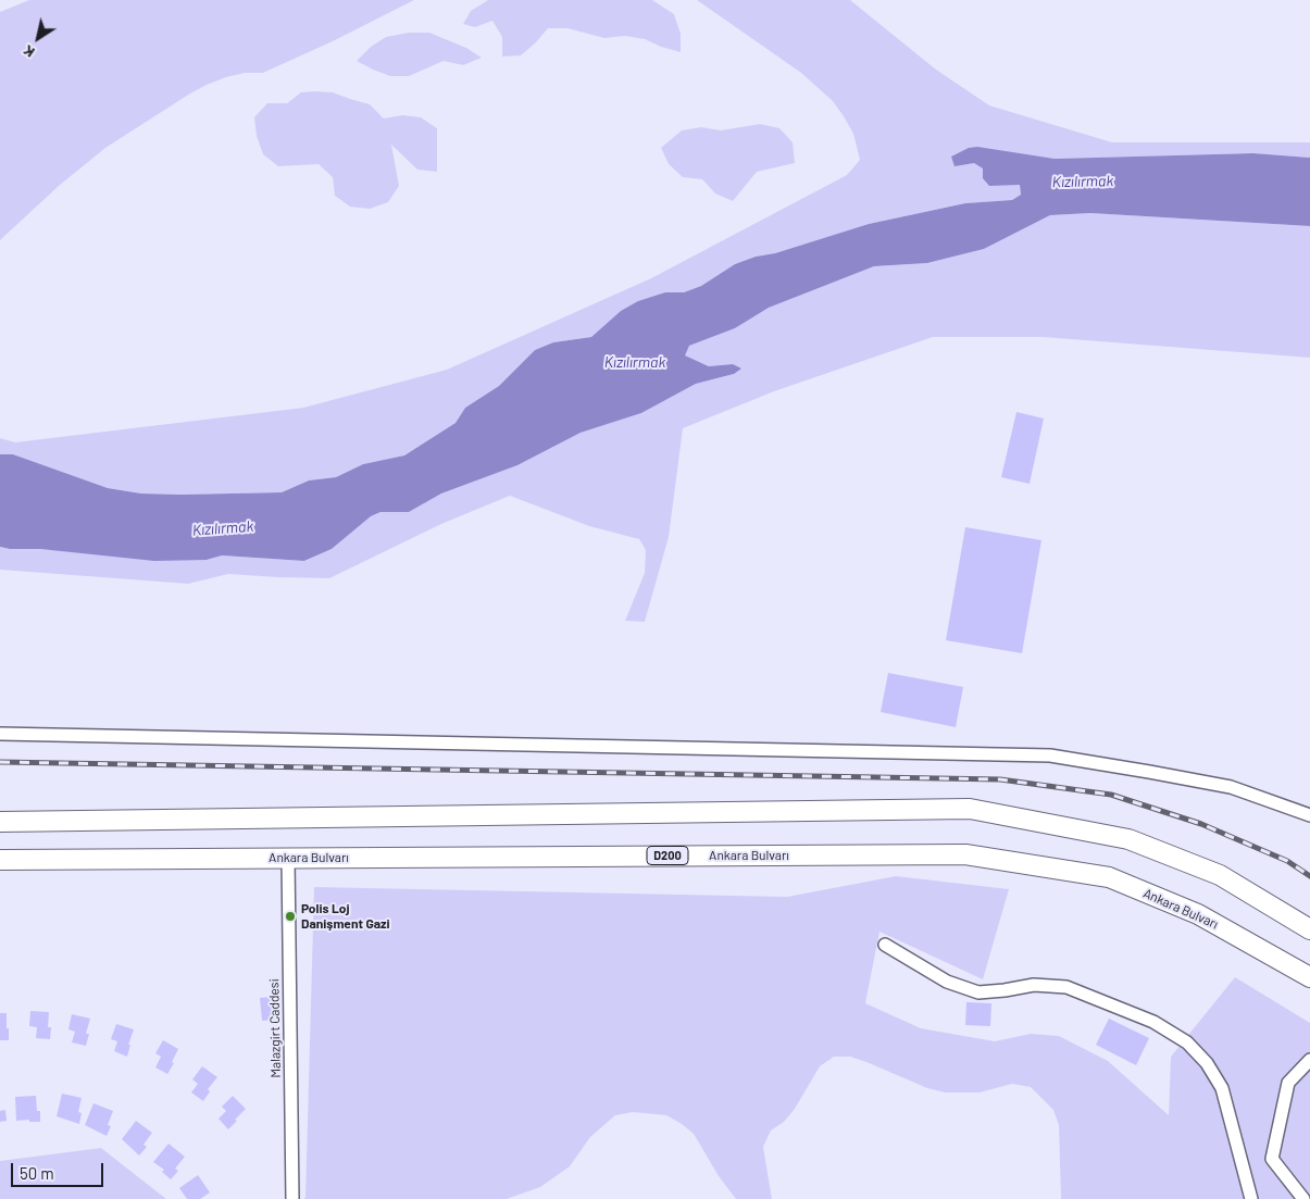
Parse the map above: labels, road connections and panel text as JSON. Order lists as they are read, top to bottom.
{
  "streets": {
    "highway": ["D200", "Ankara Bulvarı"],
    "street": ["Malazgirt Caddesi"]
  },
  "crossings": [
    ["Ankara Bulvarı", "Malazgirt Caddesi"]
  ],
  "water": ["Kızılırmak"],
  "places": ["Polis Loj Danişment Gazi"],
  "scale_bar": "50 m",
  "north": "bottom left"
}
